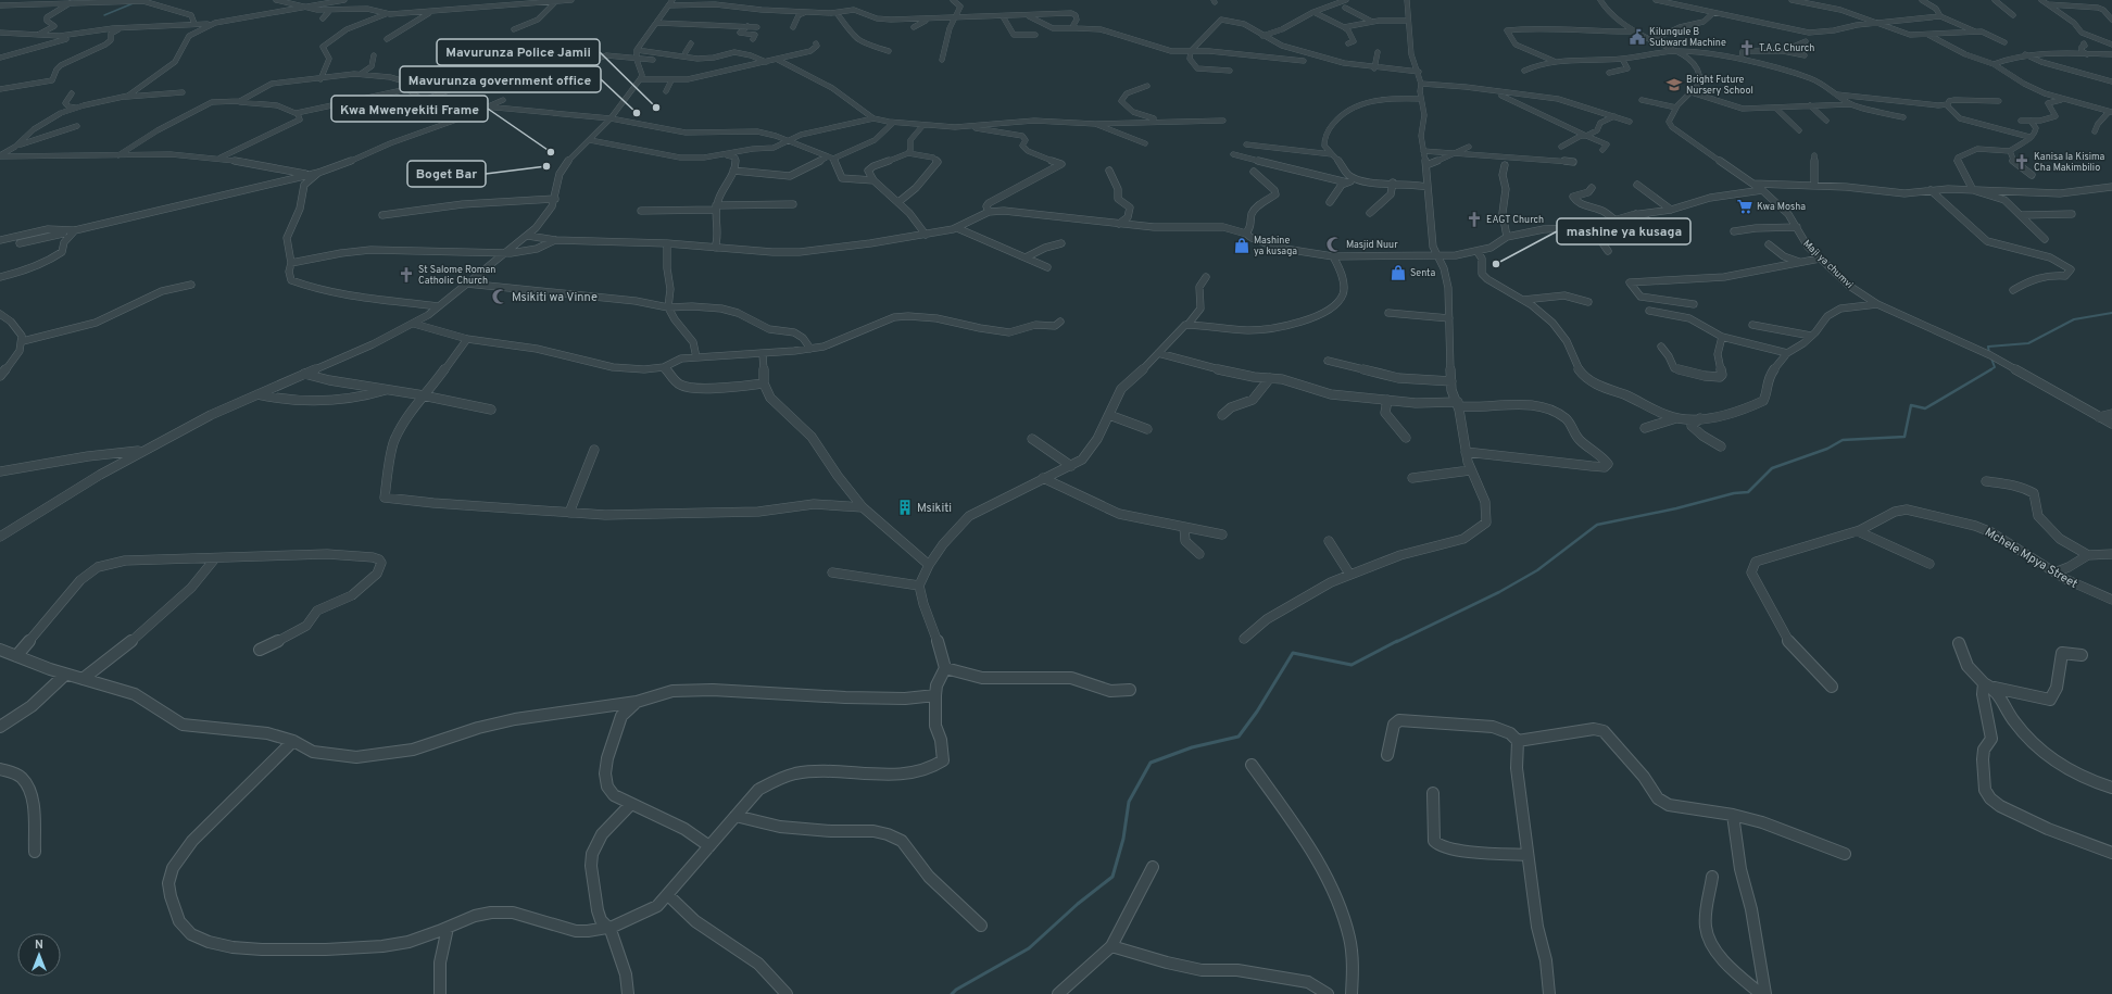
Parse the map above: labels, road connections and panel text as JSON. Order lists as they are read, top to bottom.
{
  "streets": {
    "street": ["Maji ya chumvi", "Mchele Mpya Street"]
  },
  "places": {
    "public building": ["Kilungule B Subward Machine"],
    "church": [
      "T.A.G Church",
      "Kanisa la Kisima Cha Makimbilio",
      "EAGT Church",
      "St Salome Roman Catholic Church"
    ],
    "school or university": ["Bright Future Nursery School"],
    "other": [
      "Mavurunza Police Jamii",
      "Mavurunza government office",
      "Kwa Mwenyekiti Frame",
      "Boget Bar",
      "mashine ya kusaga"
    ],
    "supermarket": ["Kwa Mosha"],
    "mosque": ["Masjid Nuur", "Msikiti wa Vinne"],
    "shop": ["Mashine ya kusaga", "Senta"],
    "building": ["Msikiti"]
  },
  "north": "top"
}
